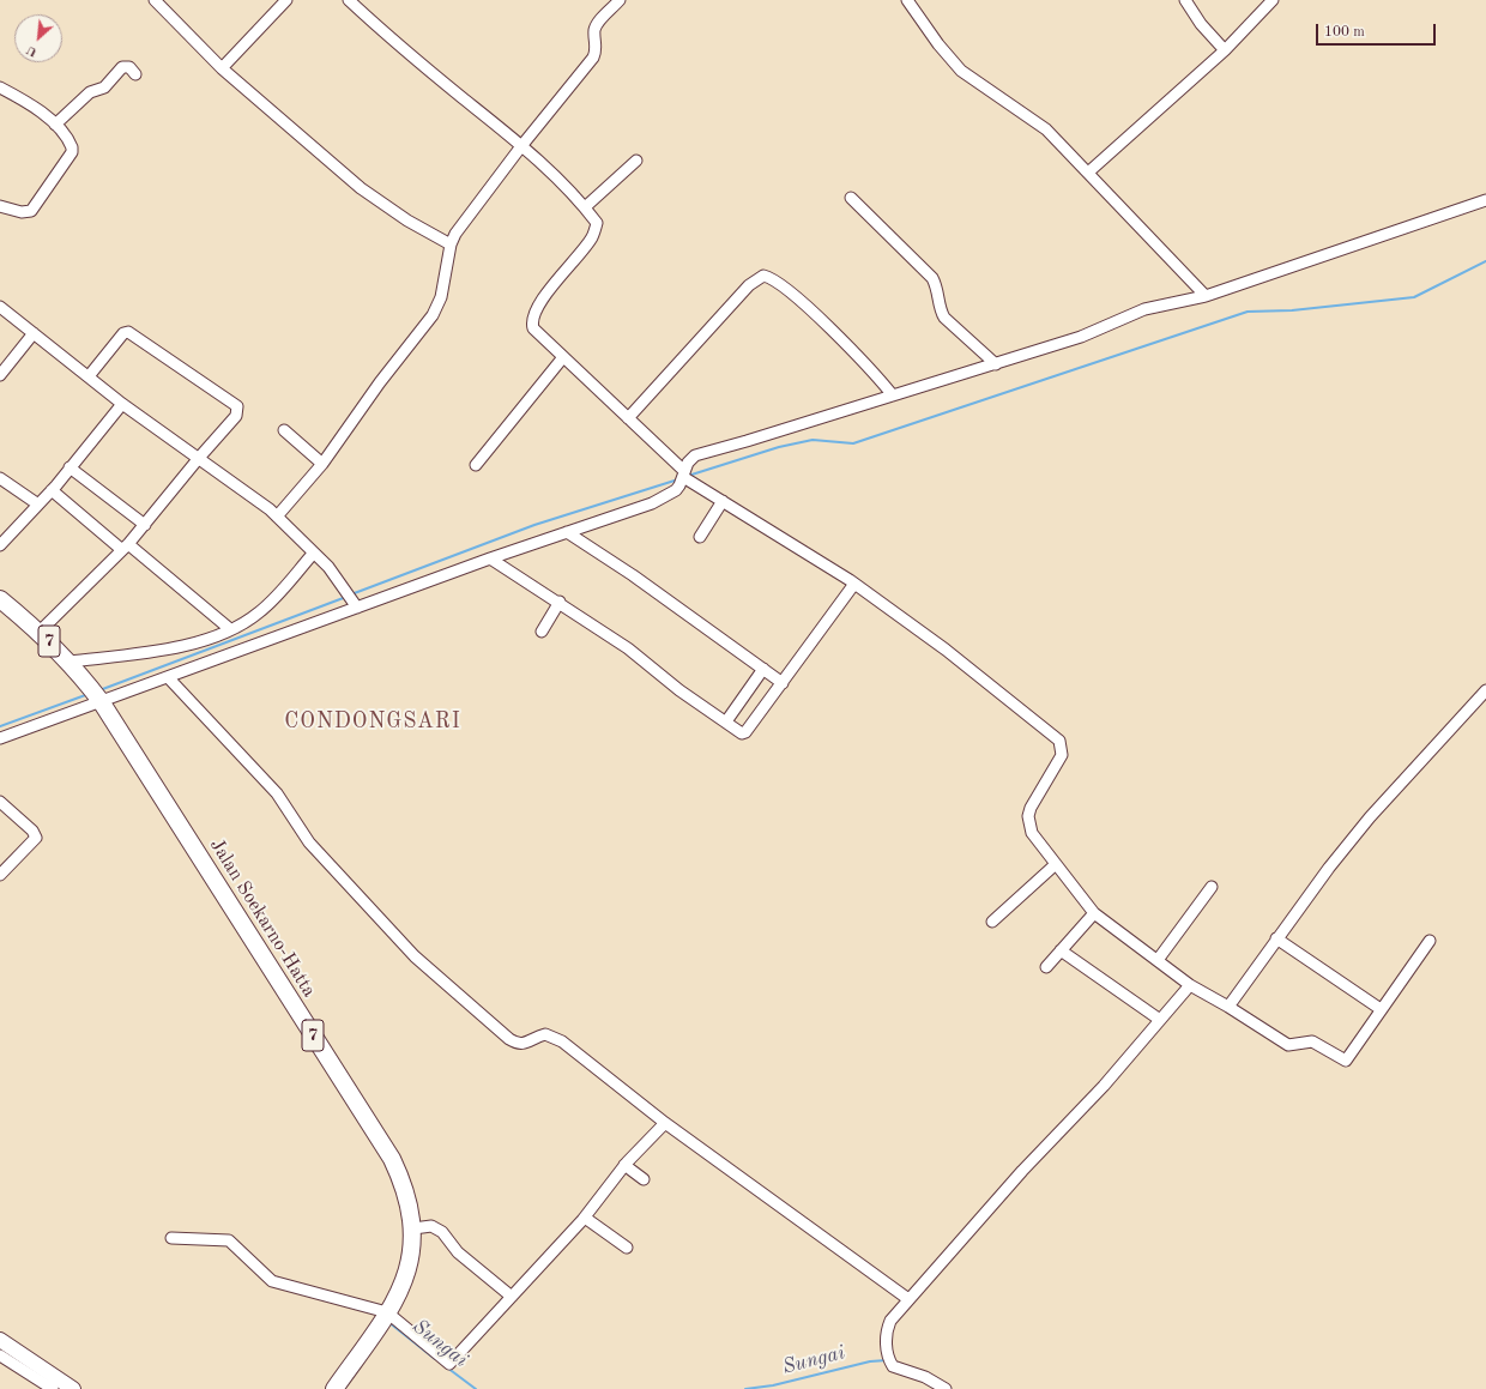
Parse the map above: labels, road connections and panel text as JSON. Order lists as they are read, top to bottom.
{
  "streets": {
    "highway": ["7", "Jalan Soekarno-Hatta"]
  },
  "districts": ["CONDONGSARI"],
  "water": ["Sungai"],
  "scale_bar": "100 m",
  "north": "bottom left"
}
